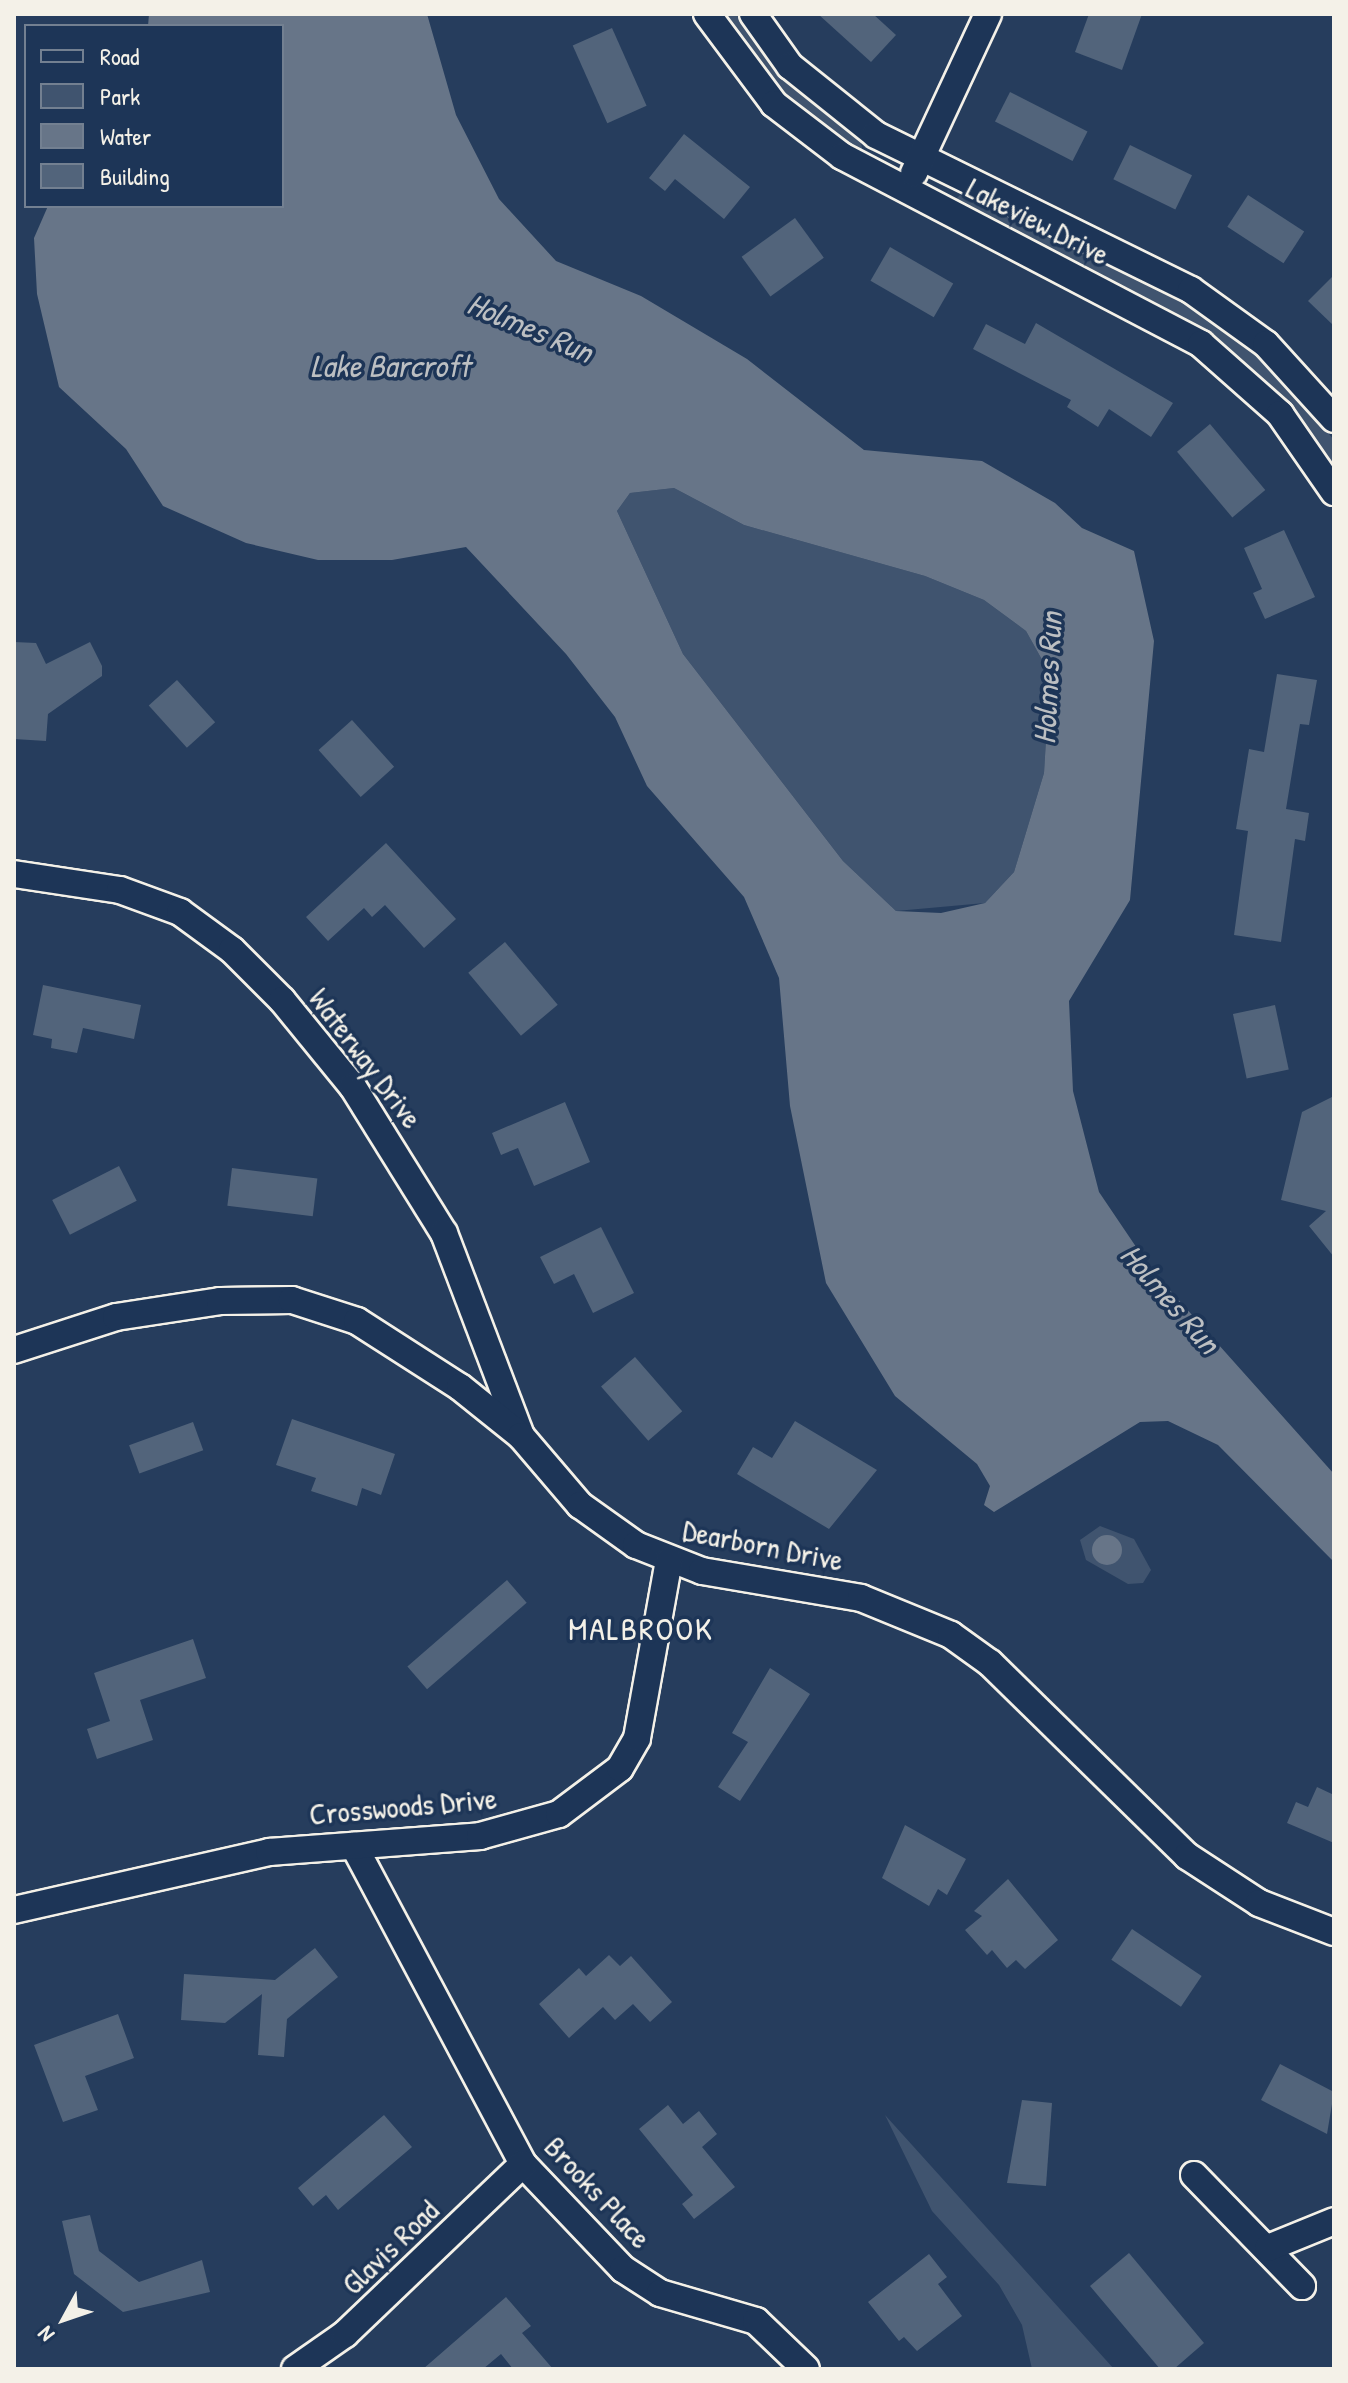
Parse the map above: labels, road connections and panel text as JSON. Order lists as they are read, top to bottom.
{
  "streets": {
    "street": [
      "Lakeview Drive",
      "Waterway Drive",
      "Dearborn Drive",
      "Crosswoods Drive",
      "Brooks Place",
      "Glavis Road"
    ]
  },
  "crossings": [
    ["Waterway Drive", "Dearborn Drive"],
    ["Dearborn Drive", "Crosswoods Drive"],
    ["Crosswoods Drive", "Brooks Place"],
    ["Brooks Place", "Glavis Road"]
  ],
  "districts": ["MALBROOK"],
  "water": ["Holmes Run", "Lake Barcroft"],
  "legend": [
    "Road",
    "Park",
    "Water",
    "Building"
  ],
  "north": "bottom left"
}
